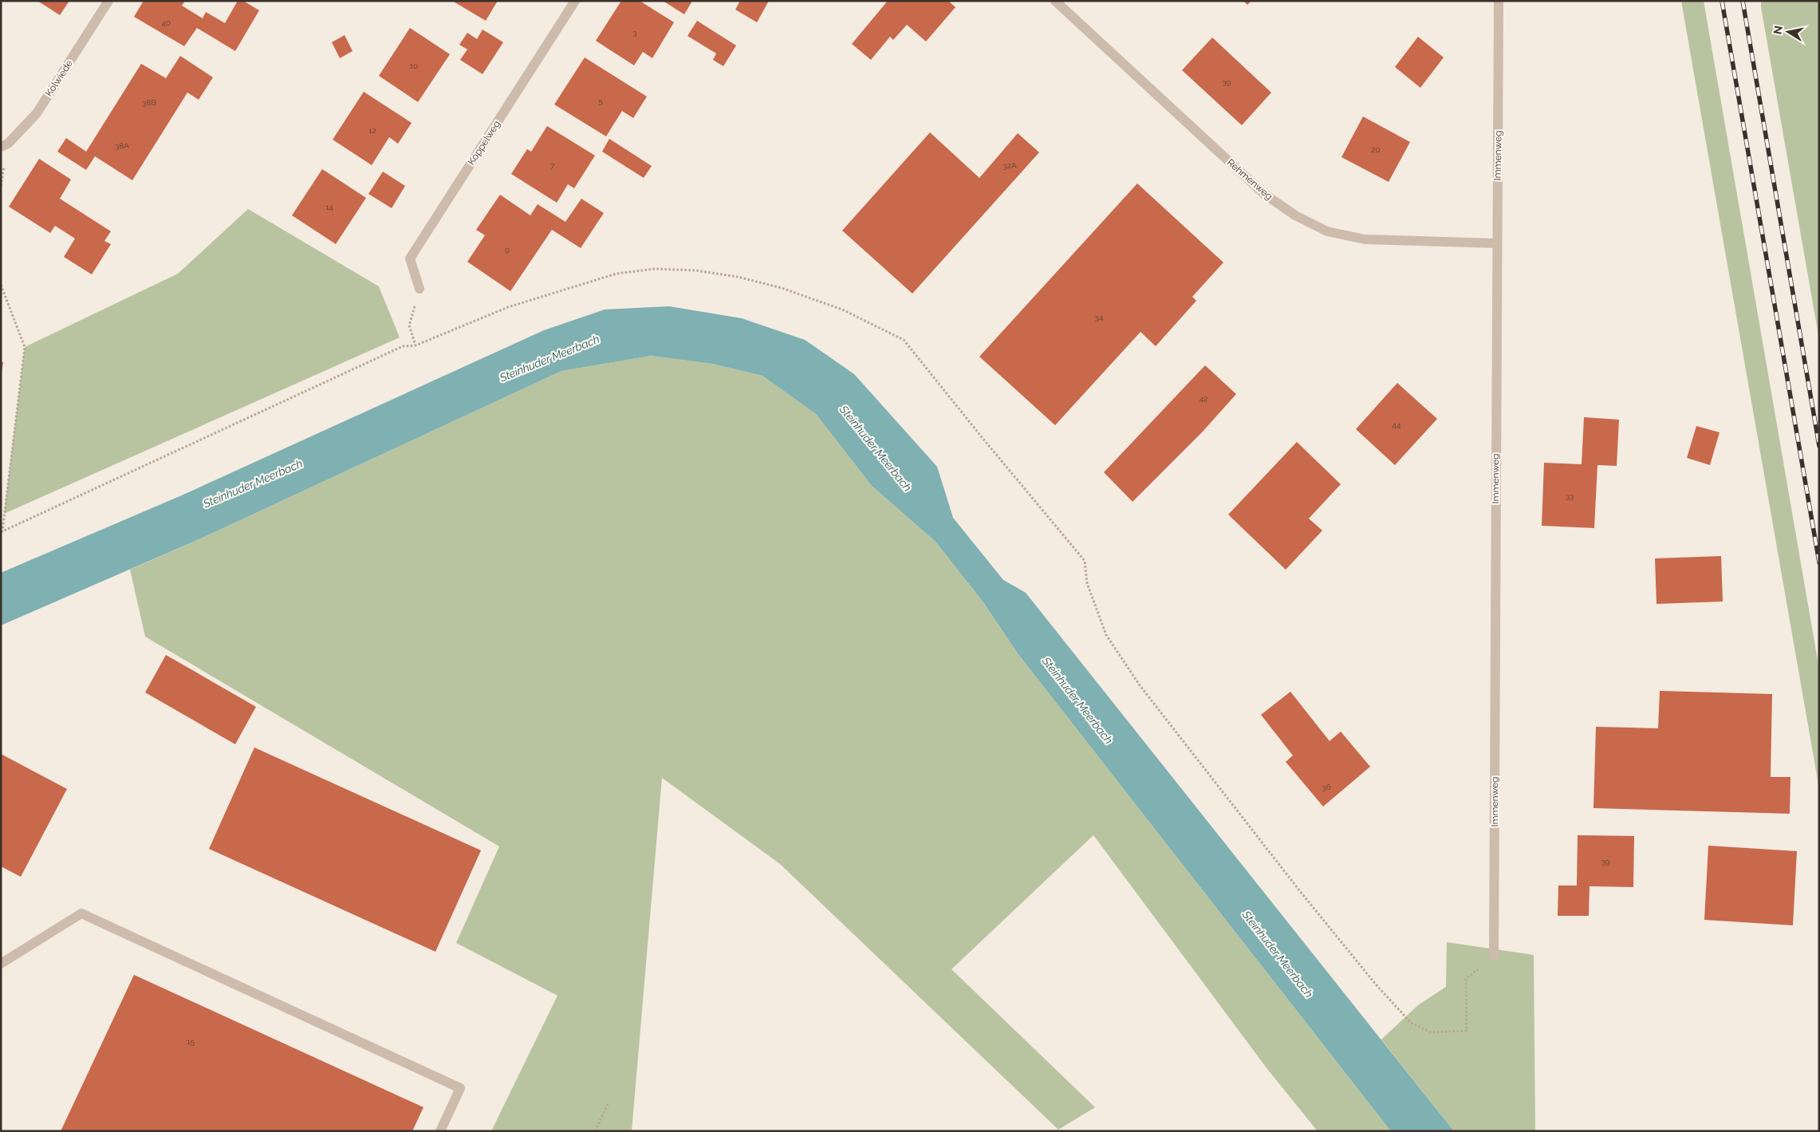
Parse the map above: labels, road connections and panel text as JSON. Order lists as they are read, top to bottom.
{
  "streets": {
    "street": [
      "Kolwiede",
      "Koppelweg",
      "Immenweg",
      "Rehmenweg"
    ]
  },
  "crossings": [
    ["Immenweg", "Rehmenweg"]
  ],
  "water": ["Steinhuder Meerbach"],
  "house_numbers": [
    "40",
    "3",
    "10",
    "39",
    "5",
    "38B",
    "12",
    "38A",
    "20",
    "7",
    "32A",
    "14",
    "9",
    "34",
    "42",
    "44",
    "33",
    "36",
    "39",
    "15"
  ],
  "north": "left"
}
